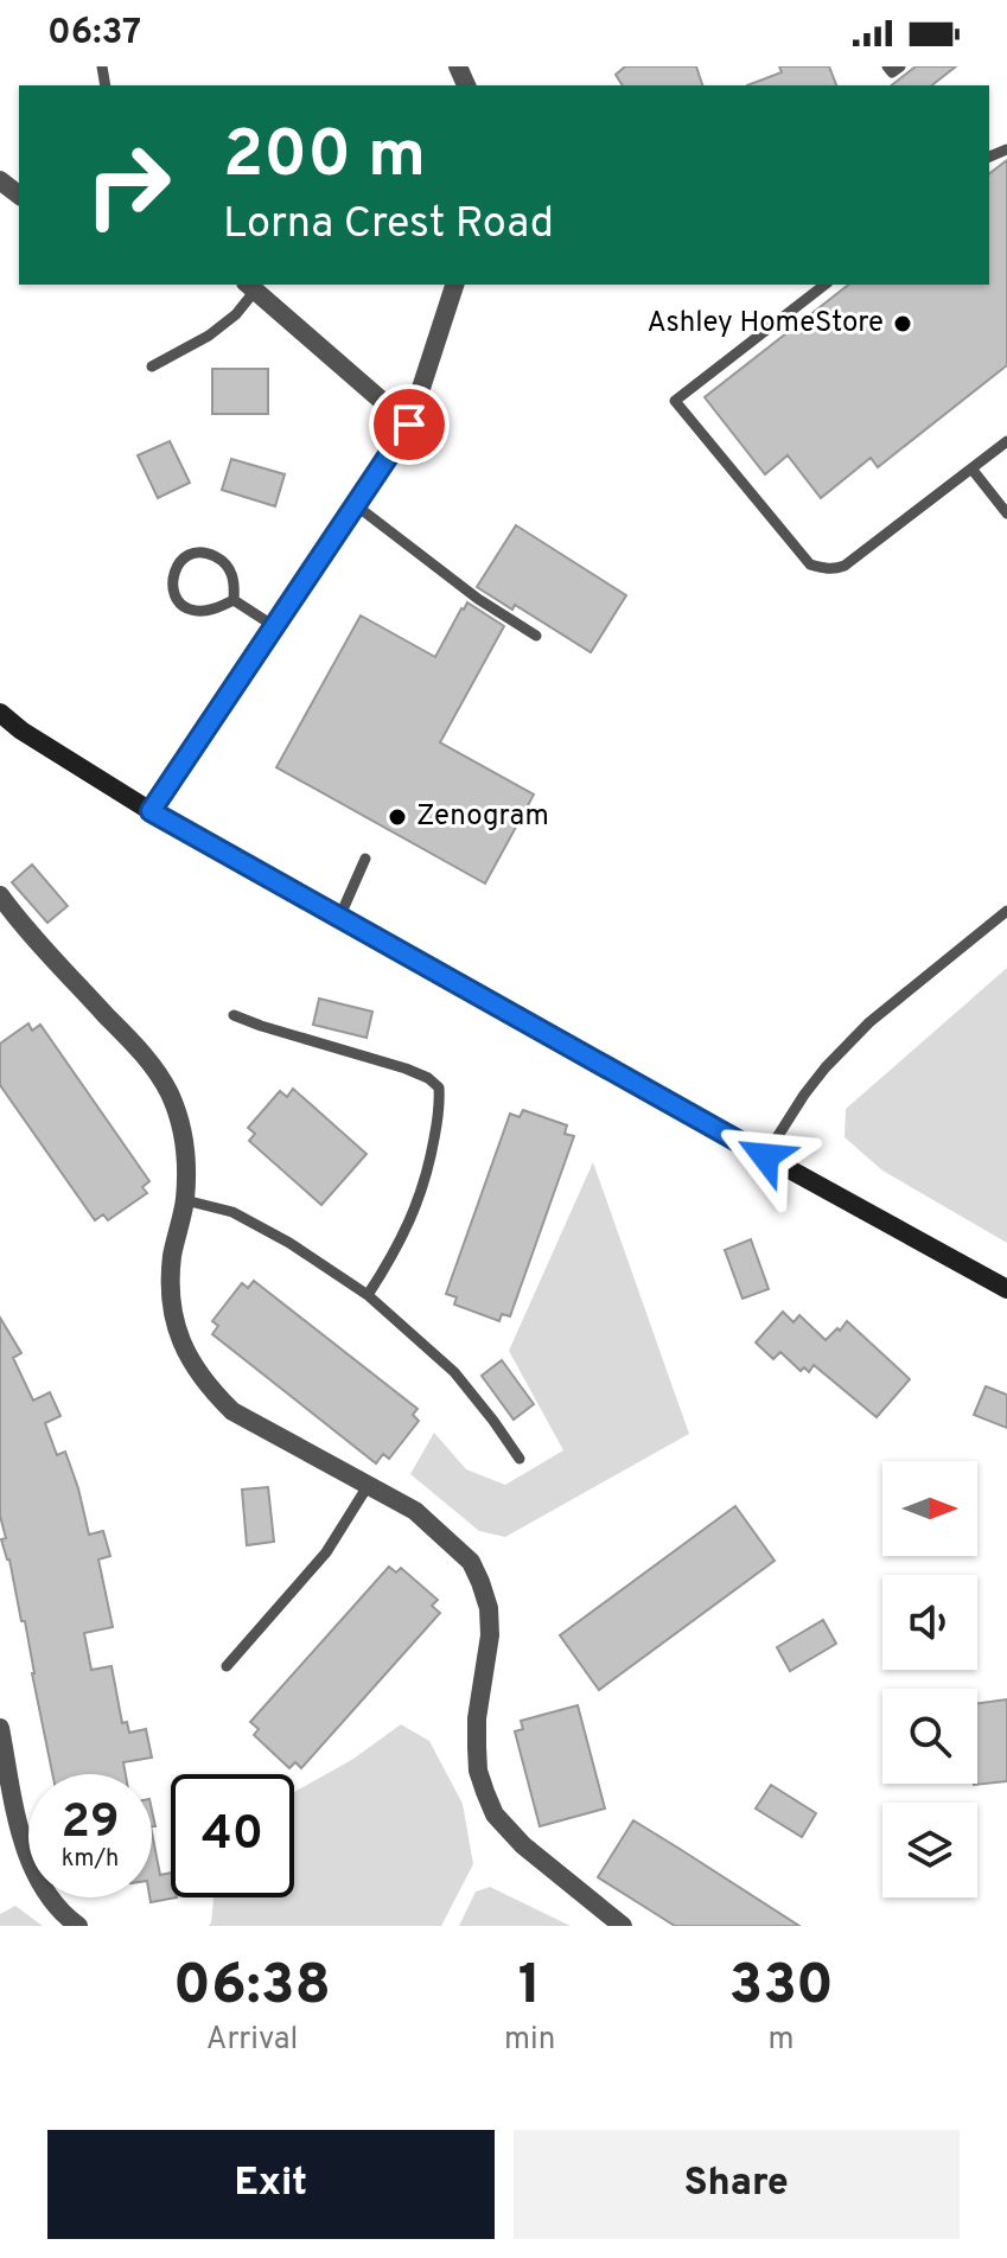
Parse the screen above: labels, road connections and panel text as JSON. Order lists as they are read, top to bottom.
{
  "places": ["Ashley HomeStore", "Zenogram"],
  "north": "right",
  "page": {
    "status": "06:37",
    "turn": ["200 m", "Lorna Crest Road"],
    "speed": "29 km/h",
    "limit": "40",
    "eta": [
      "06:38",
      "Arrival",
      "1",
      "min",
      "330",
      "m"
    ],
    "buttons": ["Exit", "Share"]
  }
}
